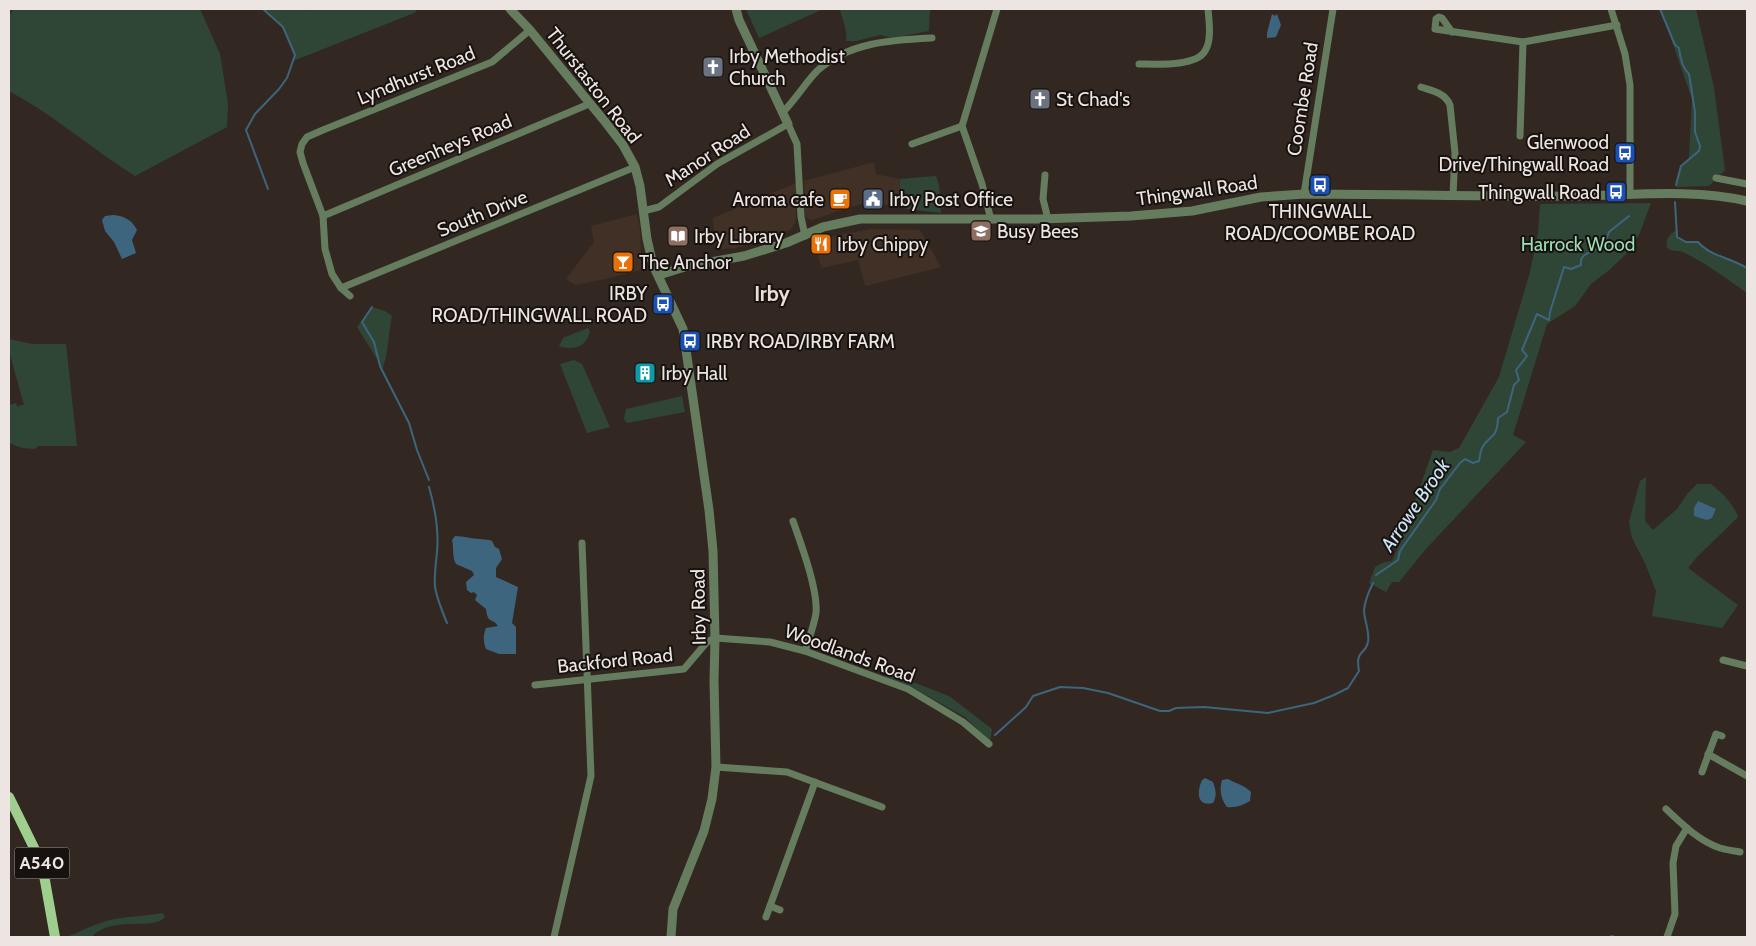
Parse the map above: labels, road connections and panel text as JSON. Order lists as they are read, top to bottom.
{
  "streets": {
    "main road": ["A540"],
    "street": [
      "Lyndhurst Road",
      "Thurstaston Road",
      "Coombe Road",
      "Greenheys Road",
      "Manor Road",
      "Thingwall Road",
      "South Drive",
      "Irby Road",
      "Woodlands Road",
      "Backford Road"
    ]
  },
  "crossings": [
    ["Lyndhurst Road", "Thurstaston Road"],
    ["Lyndhurst Road", "Greenheys Road"],
    ["Thurstaston Road", "Greenheys Road"],
    ["Thurstaston Road", "Manor Road"],
    ["Thurstaston Road", "Thingwall Road"],
    ["Thurstaston Road", "South Drive"],
    ["Thurstaston Road", "Irby Road"],
    ["Coombe Road", "Thingwall Road"],
    ["Thingwall Road", "Irby Road"],
    ["Irby Road", "Woodlands Road"],
    ["Irby Road", "Backford Road"],
    ["Woodlands Road", "Backford Road"]
  ],
  "districts": ["Irby"],
  "water": ["Arrowe Brook"],
  "parks": ["Harrock Wood"],
  "places": {
    "church": ["Irby Methodist Church", "St Chad's"],
    "bus stop": [
      "Glenwood Drive/Thingwall Road",
      "THINGWALL ROAD/COOMBE ROAD",
      "Thingwall Road",
      "IRBY ROAD/THINGWALL ROAD",
      "IRBY ROAD/IRBY FARM"
    ],
    "cafe": ["Aroma cafe"],
    "public building": ["Irby Post Office"],
    "school or university": ["Busy Bees"],
    "library": ["Irby Library"],
    "restaurant": ["Irby Chippy"],
    "bar": ["The Anchor"],
    "building": ["Irby Hall"]
  }
}
